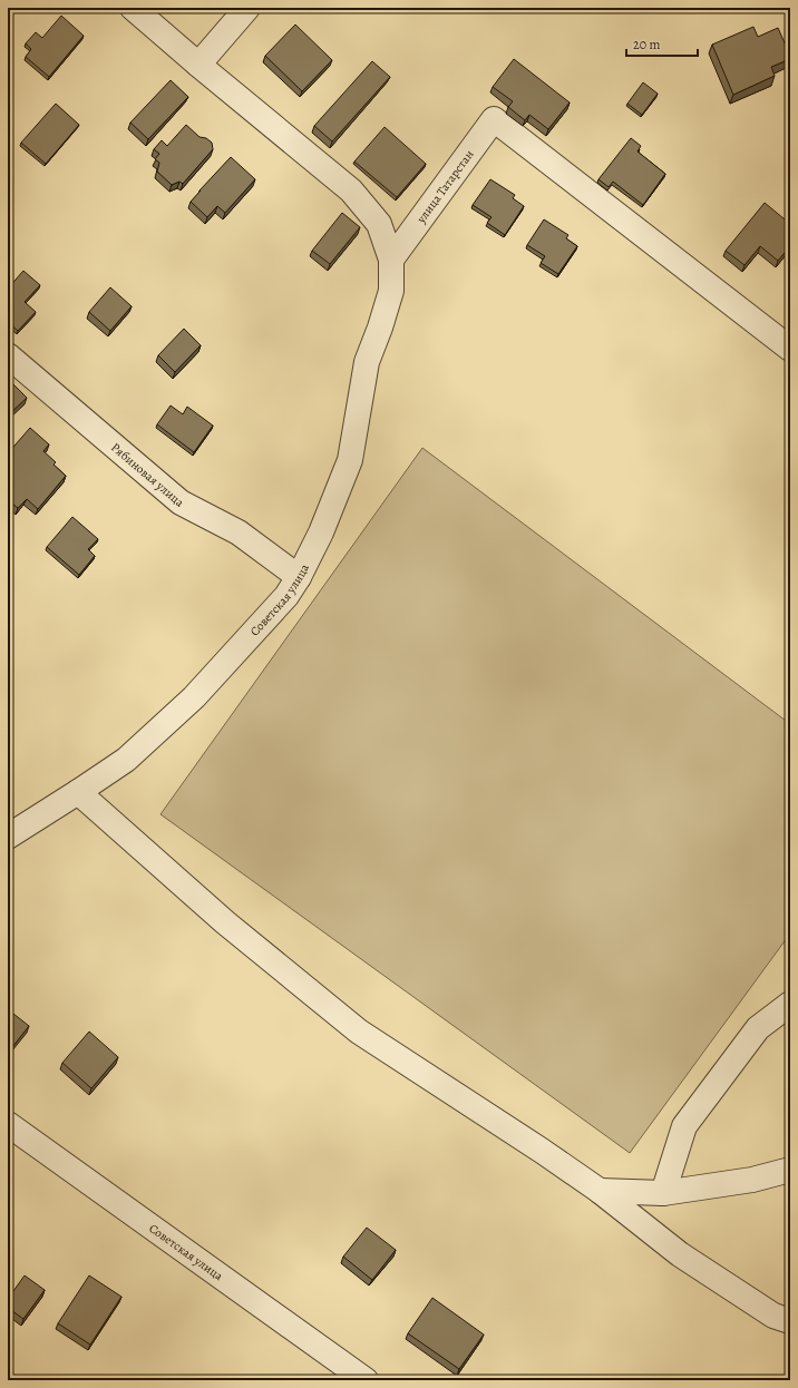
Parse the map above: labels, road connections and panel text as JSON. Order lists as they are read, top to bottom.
{
  "streets": {
    "street": ["улица Татарстан", "Рябиновая улица", "Советская улица"]
  },
  "crossings": [
    ["улица Татарстан", "Советская улица"],
    ["Рябиновая улица", "Советская улица"]
  ],
  "scale_bar": "20 m"
}
